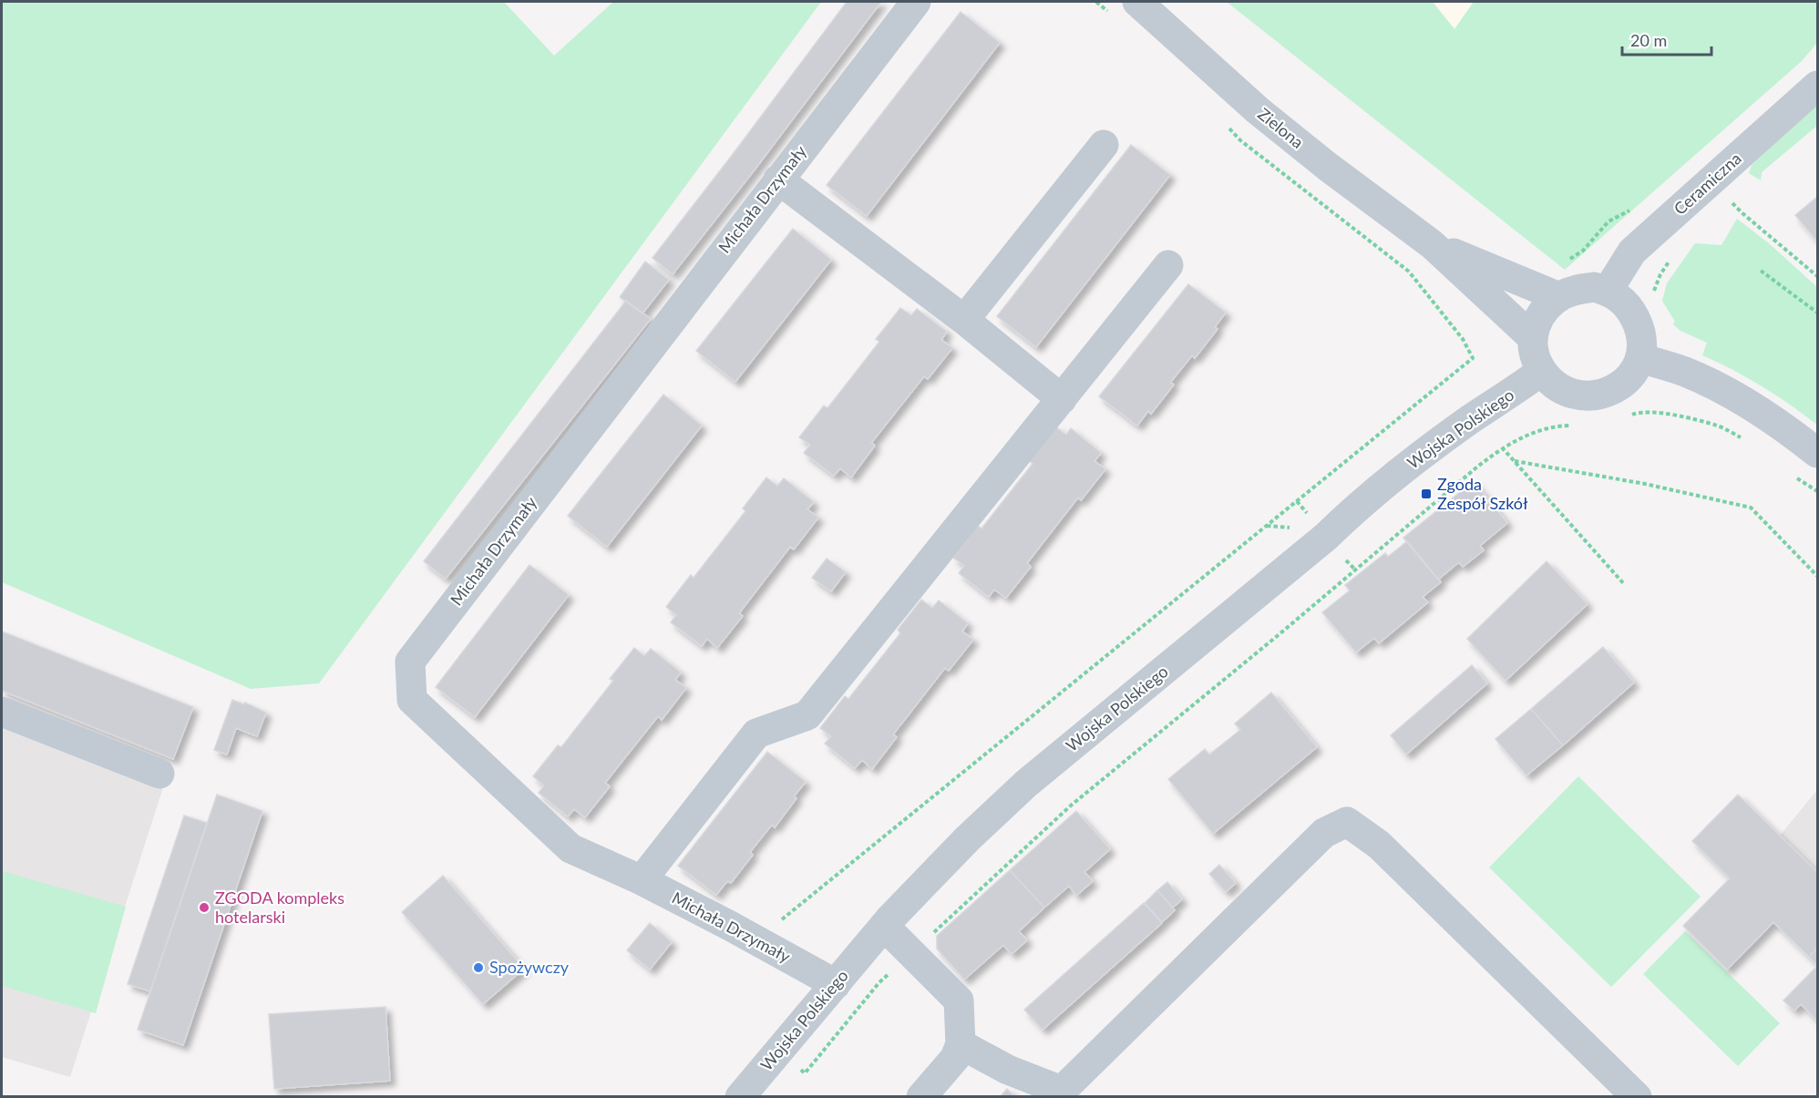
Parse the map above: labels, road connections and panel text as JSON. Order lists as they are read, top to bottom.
{
  "streets": {
    "street": [
      "Zielona",
      "Ceramiczna",
      "Michała Drzymały",
      "Wojska Polskiego"
    ]
  },
  "crossings": [
    ["Zielona", "Ceramiczna"],
    ["Zielona", "Wojska Polskiego"],
    ["Ceramiczna", "Wojska Polskiego"],
    ["Michała Drzymały", "Wojska Polskiego"]
  ],
  "places": {
    "transit": ["Zgoda Zespół Szkół"],
    "other": ["ZGODA kompleks hotelarski", "Spożywczy"]
  },
  "scale_bar": "20 m"
}
